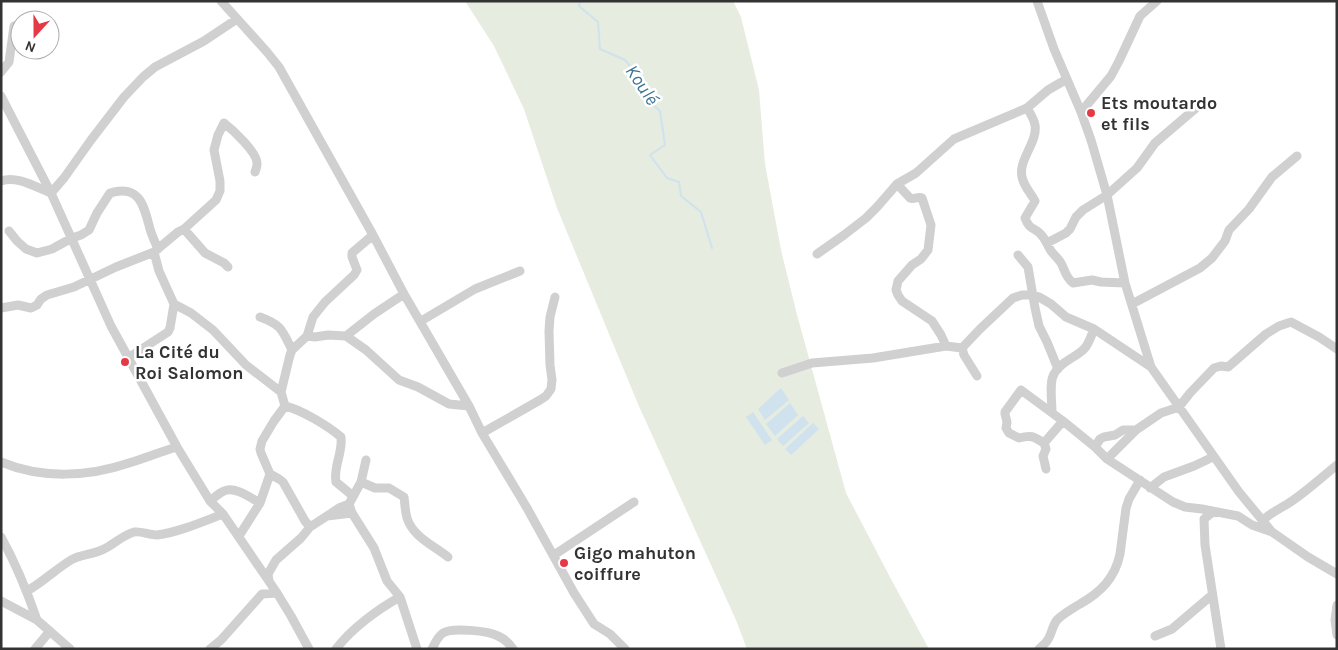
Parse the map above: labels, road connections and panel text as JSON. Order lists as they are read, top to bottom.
{
  "water": ["Koulé"],
  "places": ["Ets moutardo et fils", "La Cité du Roi Salomon", "Gigo mahuton coiffure"],
  "north": "bottom"
}
